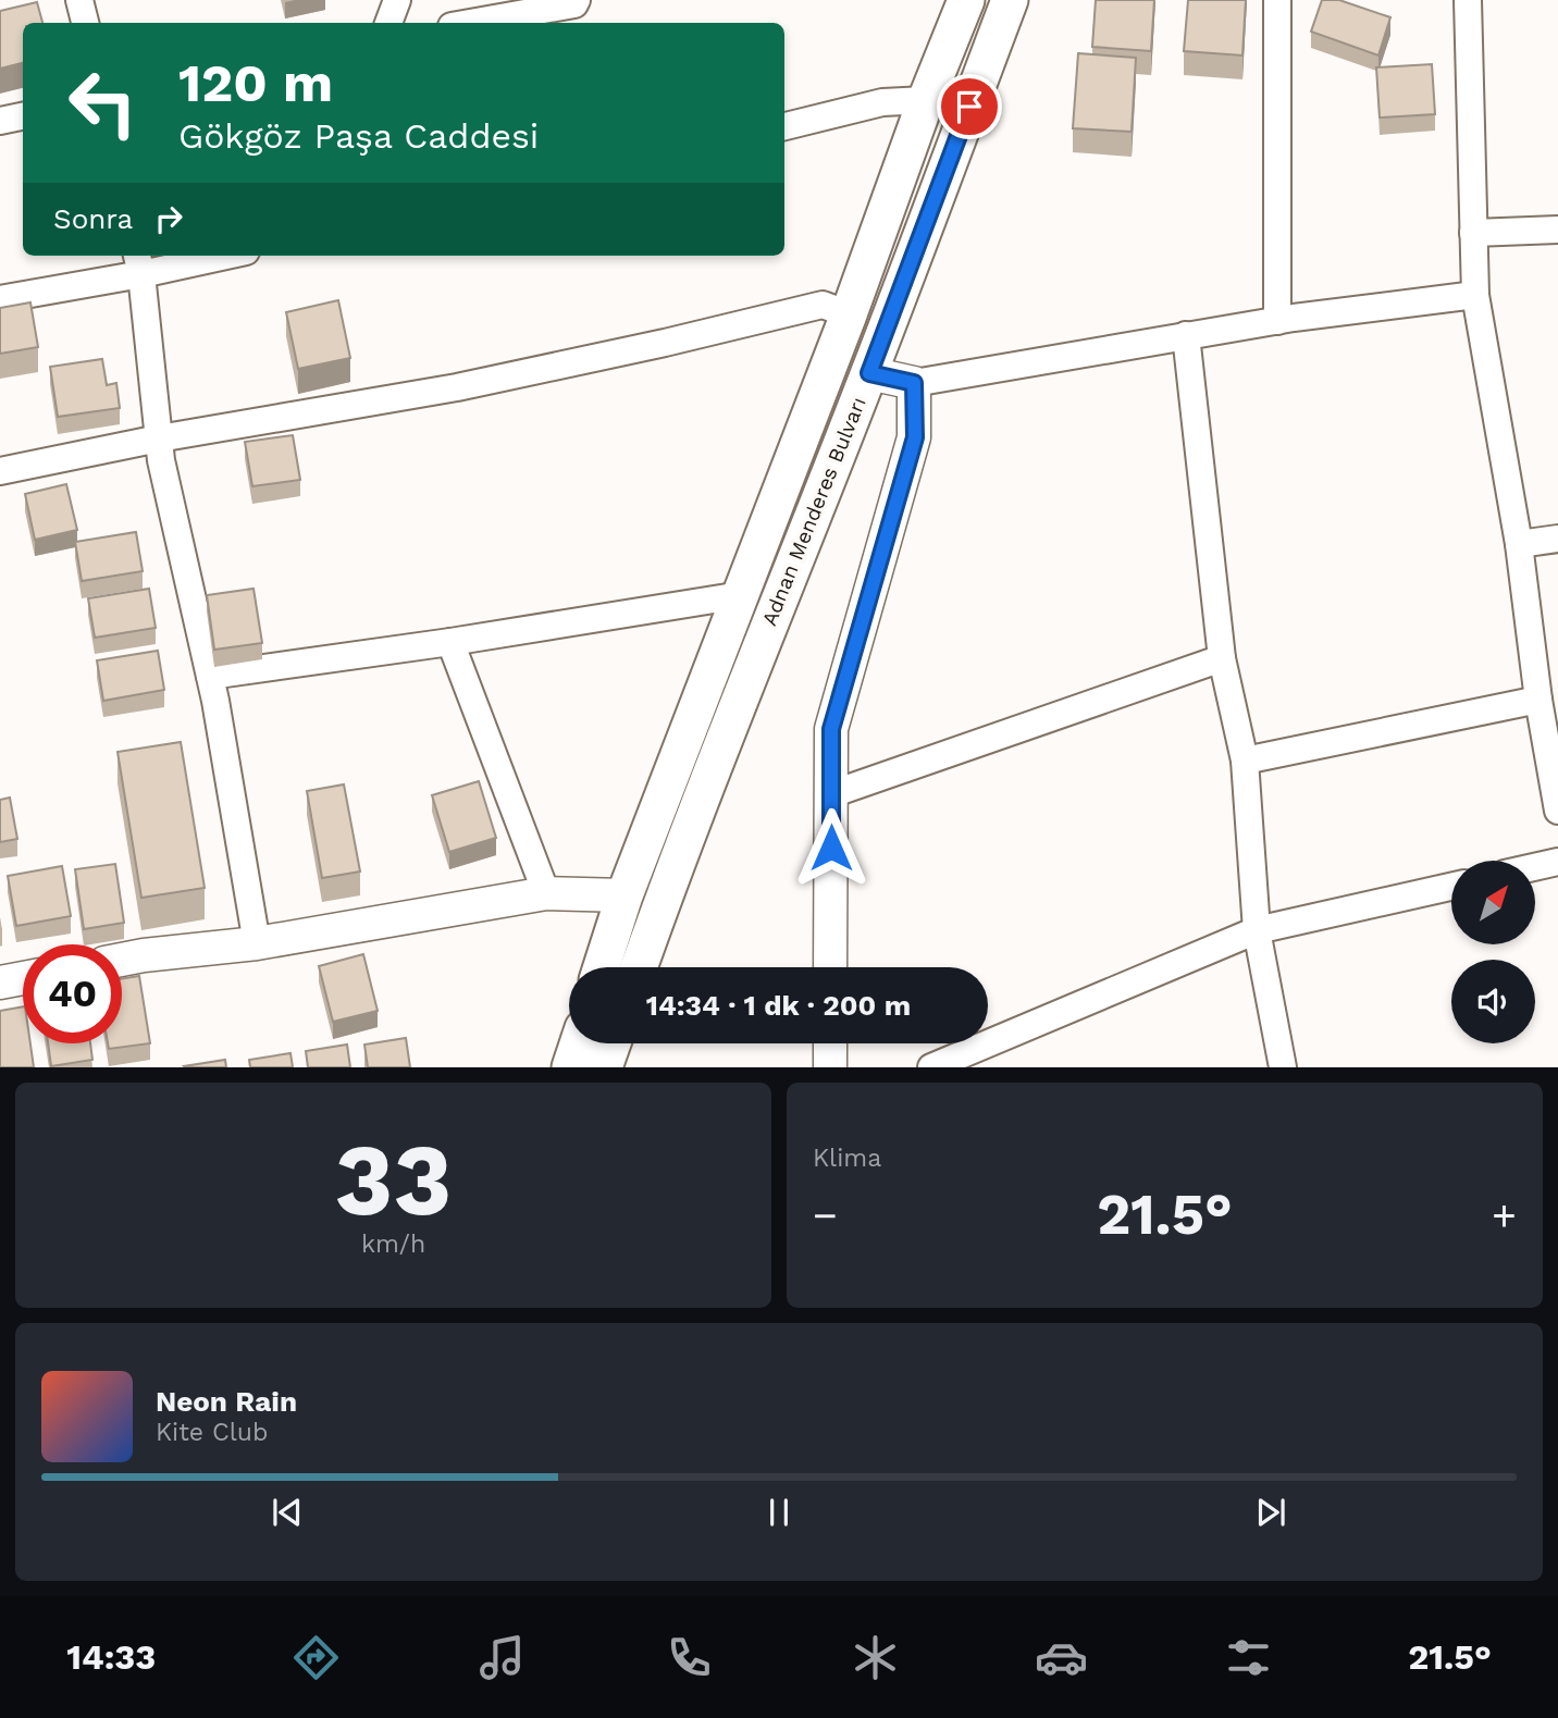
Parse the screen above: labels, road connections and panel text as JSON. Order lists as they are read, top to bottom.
{
  "streets": {
    "main road": ["Adnan Menderes Bulvarı"]
  },
  "north": "top right",
  "page": {
    "turn": ["120 m", "Gökgöz Paşa Caddesi"],
    "then": "Sonra",
    "limit": "40",
    "trip": "14:34 · 1 dk · 200 m",
    "tile": [
      ["33", "km/h"],
      "Klima"
    ],
    "heat": ["−", "21.5°", "+"],
    "song": ["Neon Rain", "Kite Club"],
    "tabs": ["14:33", "21.5°"]
  }
}
